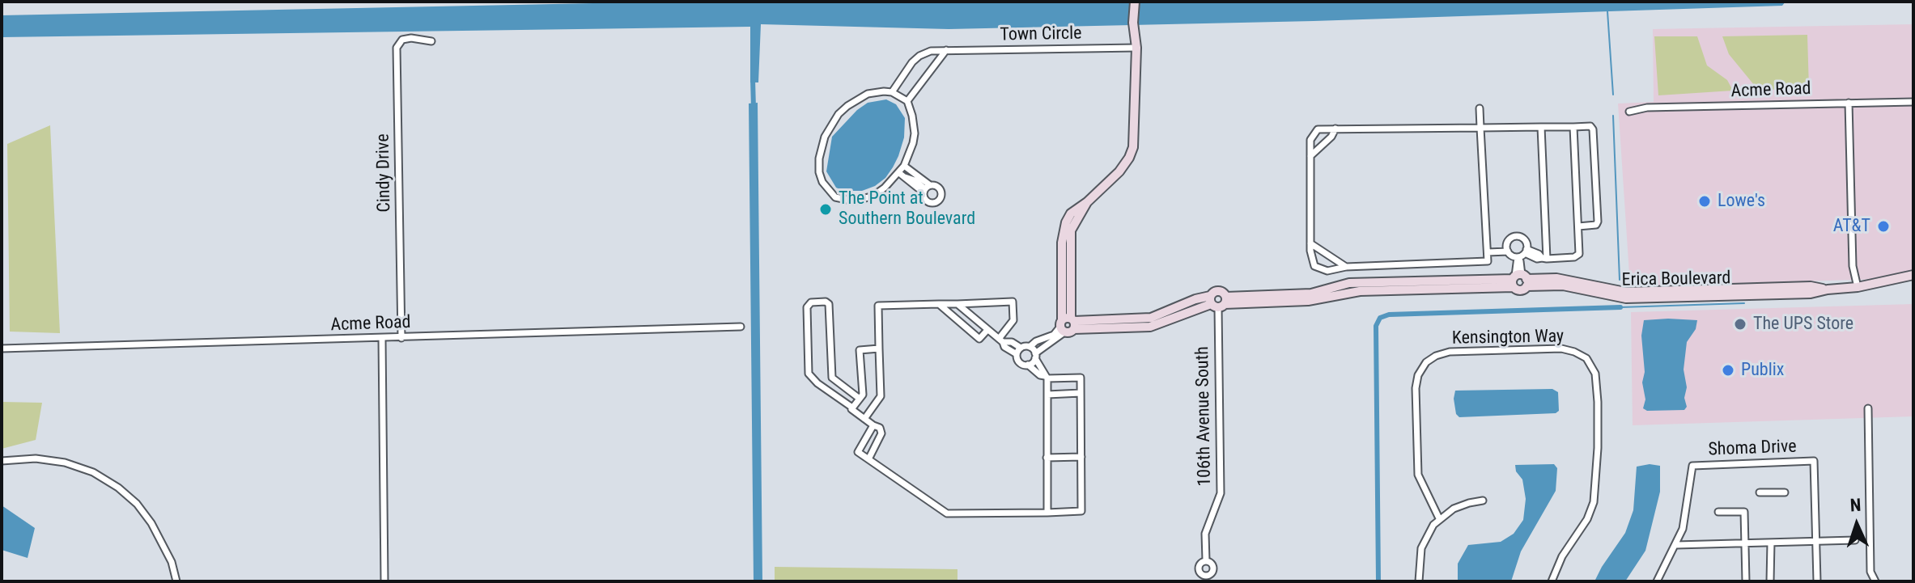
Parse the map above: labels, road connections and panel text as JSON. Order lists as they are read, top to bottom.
{
  "streets": {
    "street": [
      "Town Circle",
      "Acme Road",
      "Cindy Drive",
      "Erica Boulevard",
      "Kensington Way",
      "106th Avenue South",
      "Shoma Drive"
    ]
  },
  "crossings": [
    ["Acme Road", "Cindy Drive"],
    ["Erica Boulevard", "106th Avenue South"]
  ],
  "places": [
    "Lowe's",
    "The Point at Southern Boulevard",
    "AT&T",
    "The UPS Store",
    "Publix"
  ],
  "north": "top"
}
